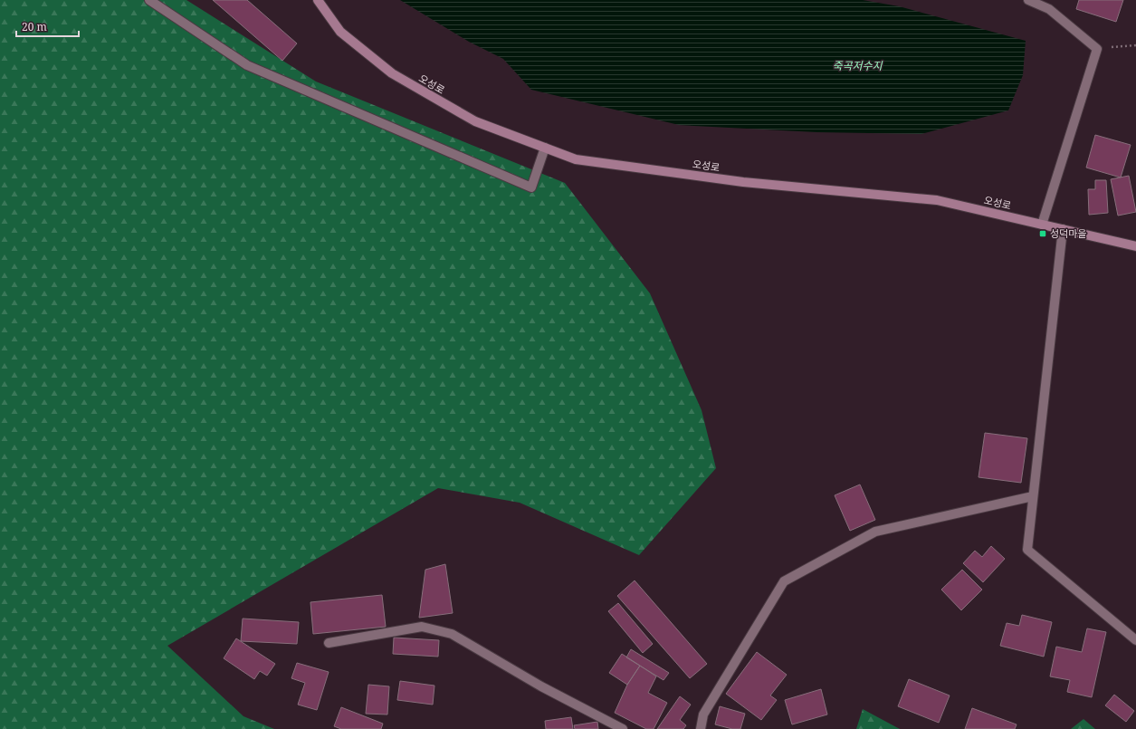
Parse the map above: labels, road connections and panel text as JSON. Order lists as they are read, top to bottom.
{
  "streets": {
    "main road": ["오성로"]
  },
  "water": ["죽곡저수지"],
  "places": {
    "transit": ["성덕마을"]
  },
  "scale_bar": "20 m"
}
